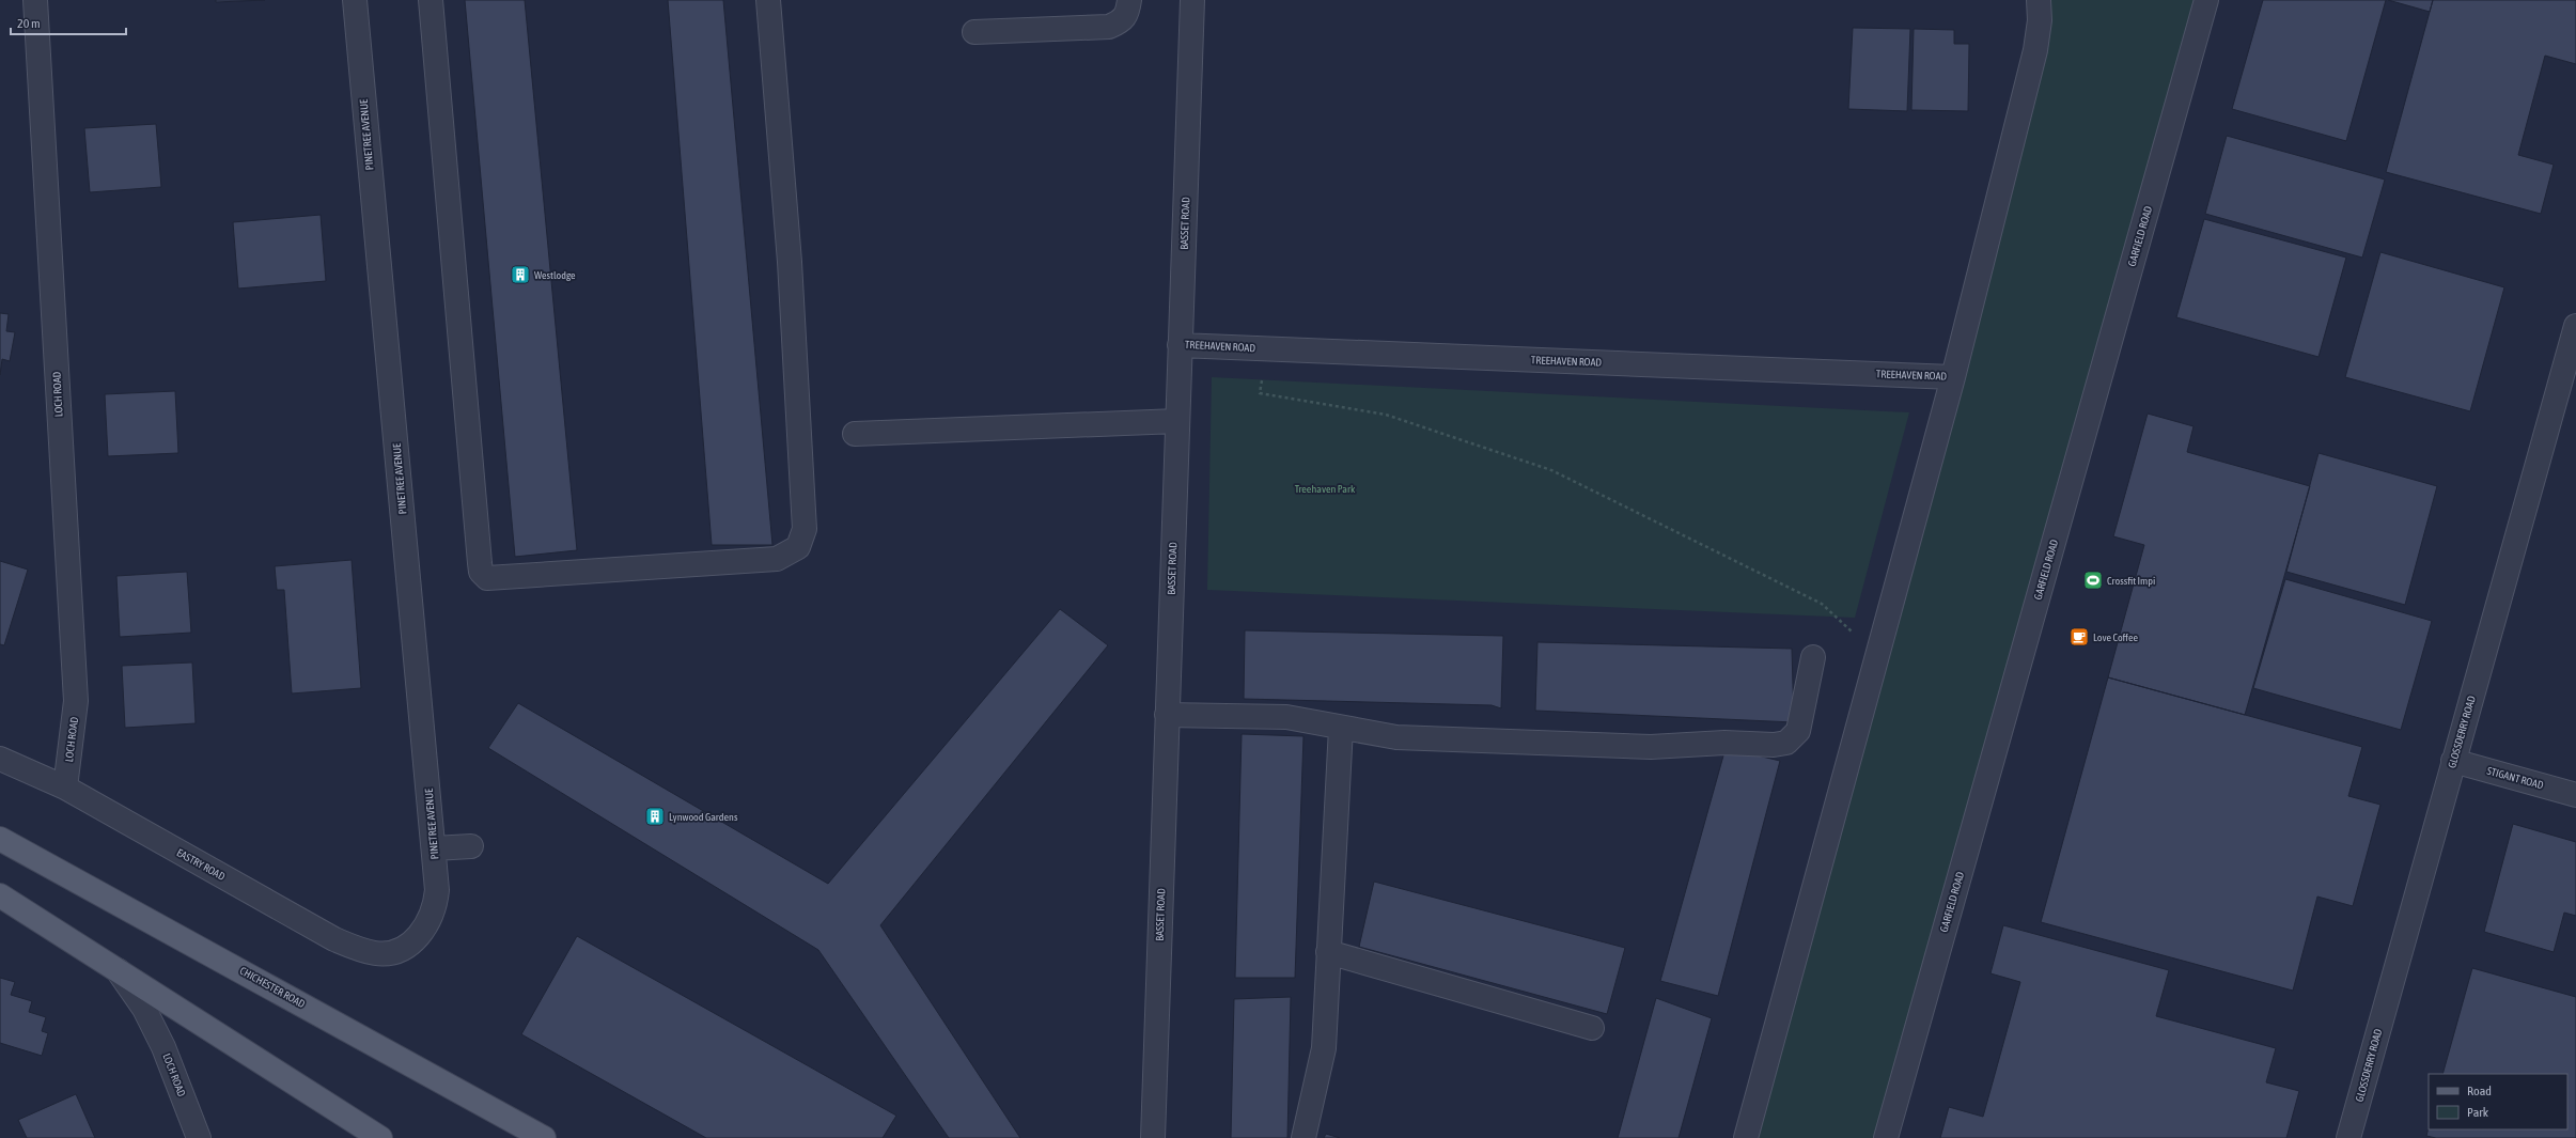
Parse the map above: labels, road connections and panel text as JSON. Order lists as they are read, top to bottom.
{
  "streets": {
    "main road": ["CHICHESTER ROAD"],
    "street": [
      "PINETREE AVENUE",
      "BASSET ROAD",
      "GARFIELD ROAD",
      "TREEHAVEN ROAD",
      "LOCH ROAD",
      "GLOSSDERRY ROAD",
      "STIGANT ROAD",
      "EASTRY ROAD"
    ]
  },
  "crossings": [
    ["PINETREE AVENUE", "EASTRY ROAD"],
    ["BASSET ROAD", "TREEHAVEN ROAD"],
    ["LOCH ROAD", "EASTRY ROAD"],
    ["GLOSSDERRY ROAD", "STIGANT ROAD"]
  ],
  "parks": ["Treehaven Park"],
  "places": {
    "building": ["Westlodge", "Lynwood Gardens"],
    "sports": ["Crossfit Impi"],
    "cafe": ["Love Coffee"]
  },
  "legend": ["Road", "Park"],
  "scale_bar": "20 m"
}
